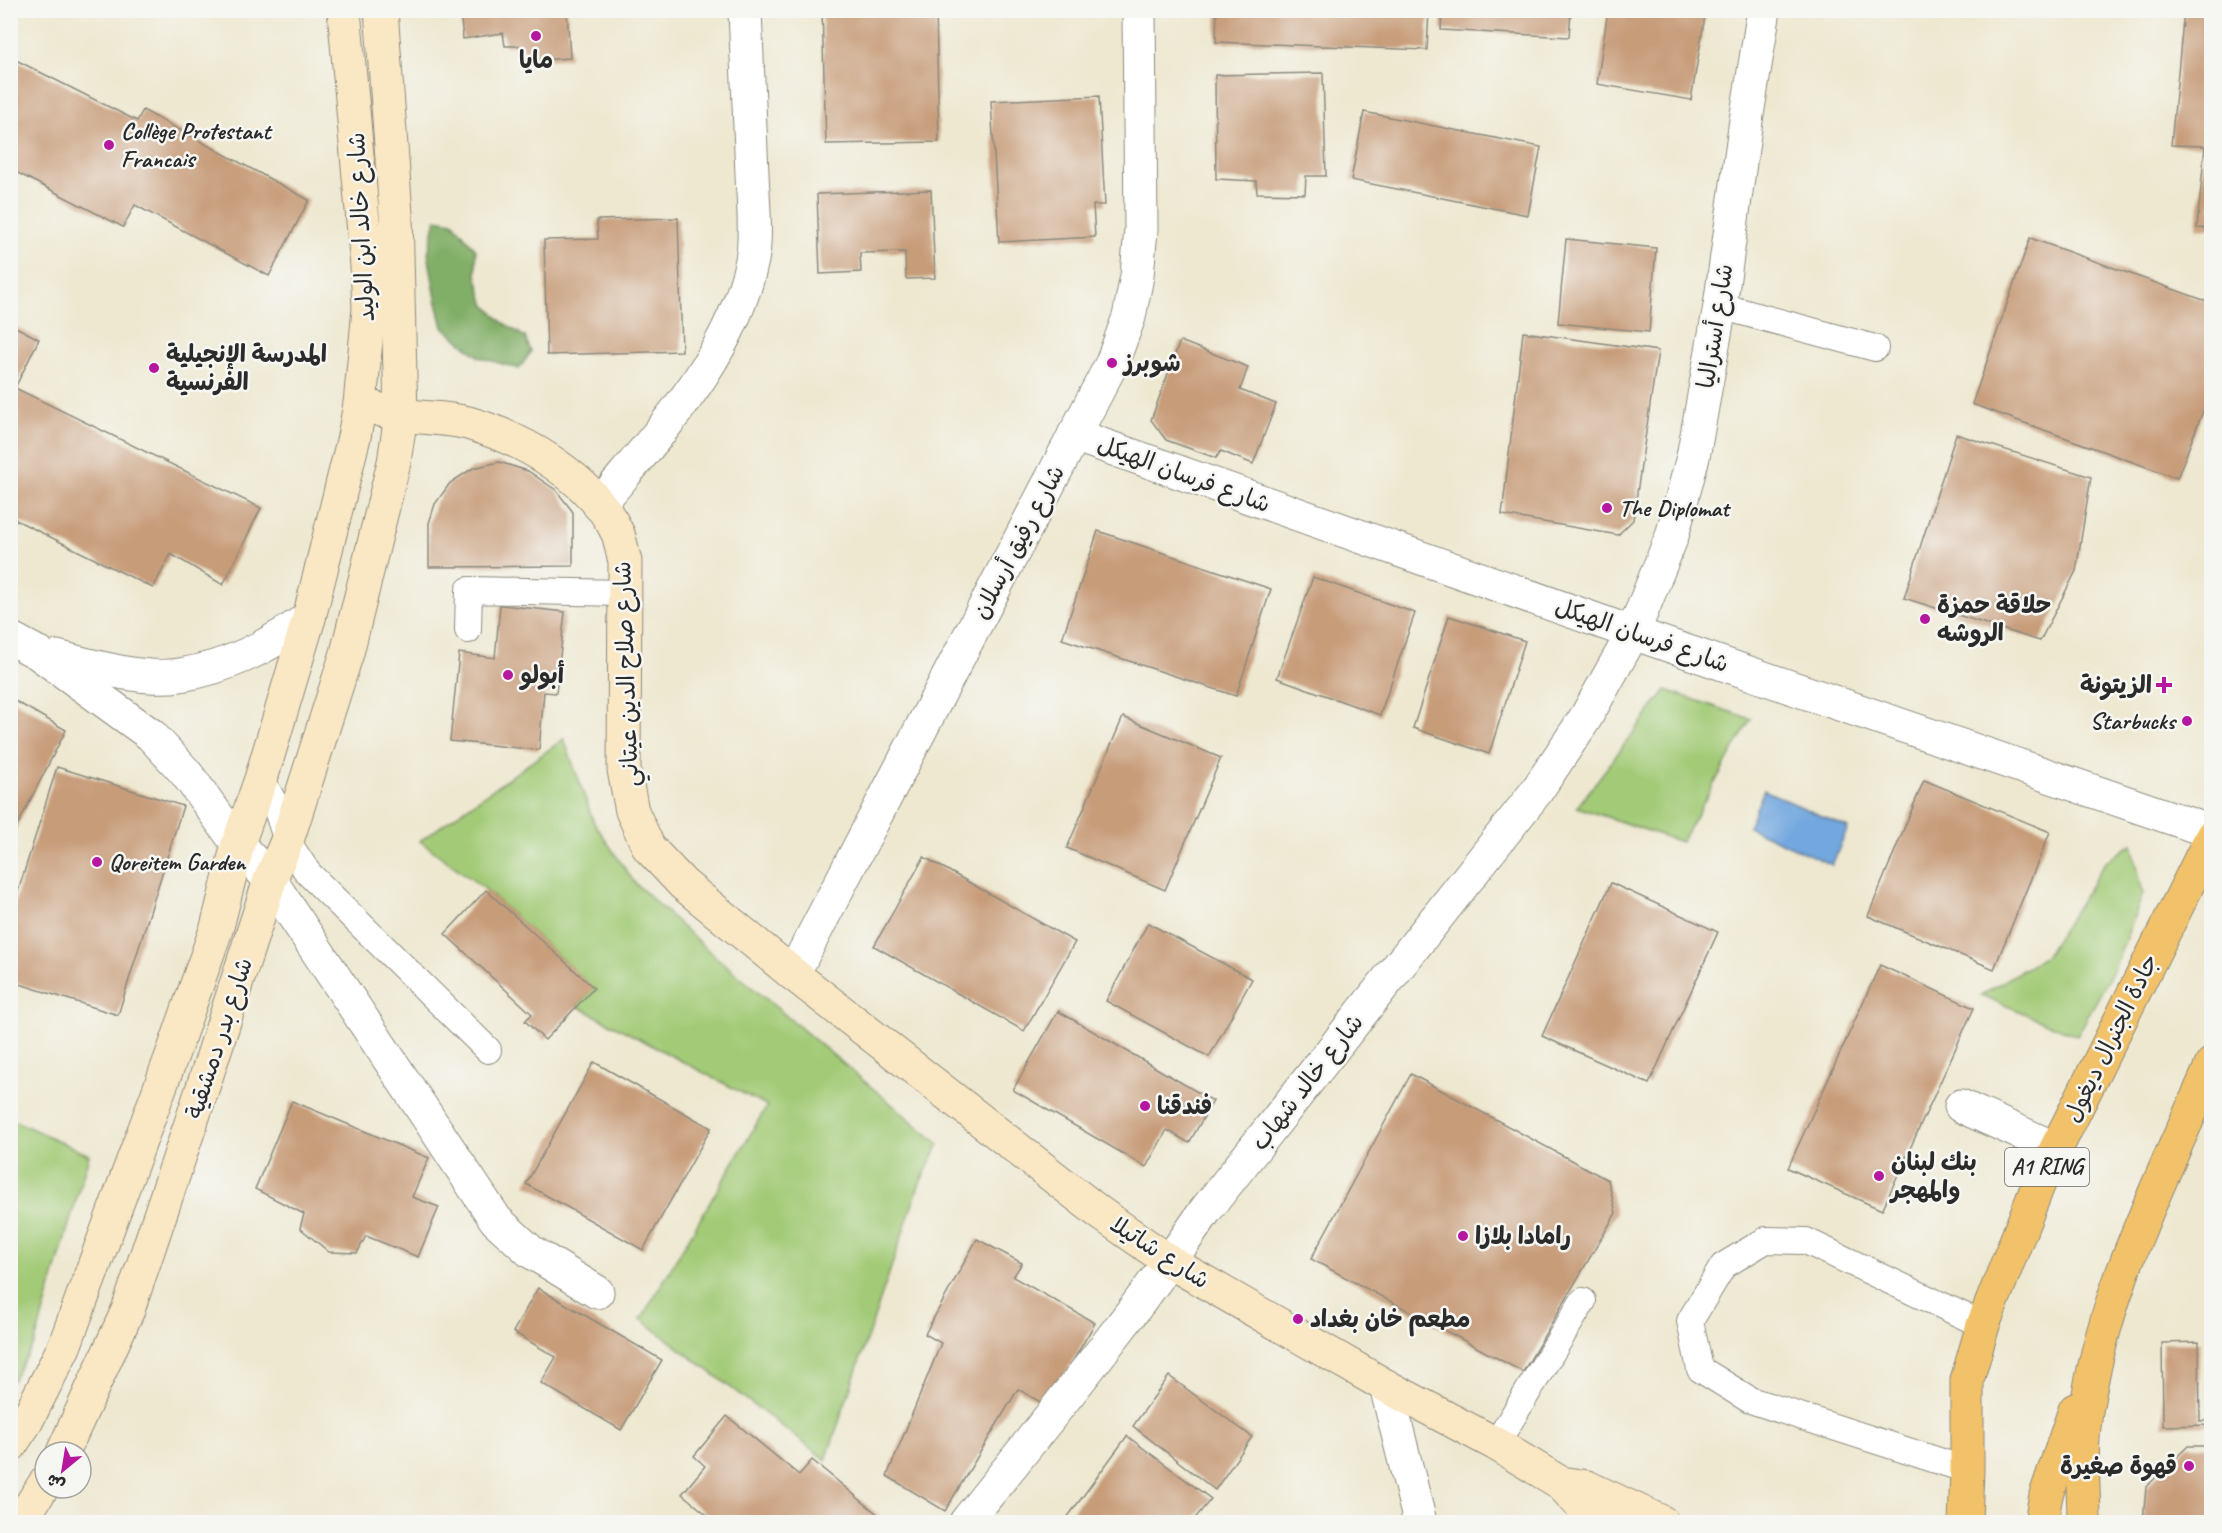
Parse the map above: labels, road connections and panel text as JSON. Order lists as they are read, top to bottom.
{
  "streets": {
    "highway": ["جادة الجنرال ديغول", "A1 RING"],
    "main road": [
      "شارع خالد ابن الوليد",
      "شارع صلاح الدين عيتاني",
      "شارع بدر دمشقية",
      "شارع شاتيلا"
    ],
    "street": [
      "شارع أستراليا",
      "شارع فرسان الهيكل",
      "شارع رفيق أرسلان",
      "شارع خالد شهاب"
    ]
  },
  "crossings": [
    ["شارع خالد ابن الوليد", "شارع صلاح الدين عيتاني"],
    ["شارع خالد ابن الوليد", "شارع بدر دمشقية"],
    ["شارع أستراليا", "شارع فرسان الهيكل"],
    ["شارع أستراليا", "شارع خالد شهاب"],
    ["شارع فرسان الهيكل", "شارع رفيق أرسلان"],
    ["شارع فرسان الهيكل", "جادة الجنرال ديغول"],
    ["شارع فرسان الهيكل", "شارع خالد شهاب"],
    ["شارع رفيق أرسلان", "شارع صلاح الدين عيتاني"],
    ["شارع رفيق أرسلان", "شارع شاتيلا"],
    ["شارع صلاح الدين عيتاني", "شارع شاتيلا"],
    ["شارع خالد شهاب", "شارع شاتيلا"]
  ],
  "places": {
    "other": [
      "مايا",
      "Collège Protestant Francais",
      "شوبرز",
      "المدرسة الإنجيلية الفرنسية",
      "The Diplomat",
      "حلاقة حمزة الروشه",
      "أبولو",
      "Starbucks",
      "Qoreitem Garden",
      "فندقنا",
      "بنك لبنان والمهجر",
      "رامادا بلازا",
      "مطعم خان بغداد",
      "قهوة صغيرة"
    ],
    "health": ["الزيتونة"]
  },
  "north": "bottom left"
}
